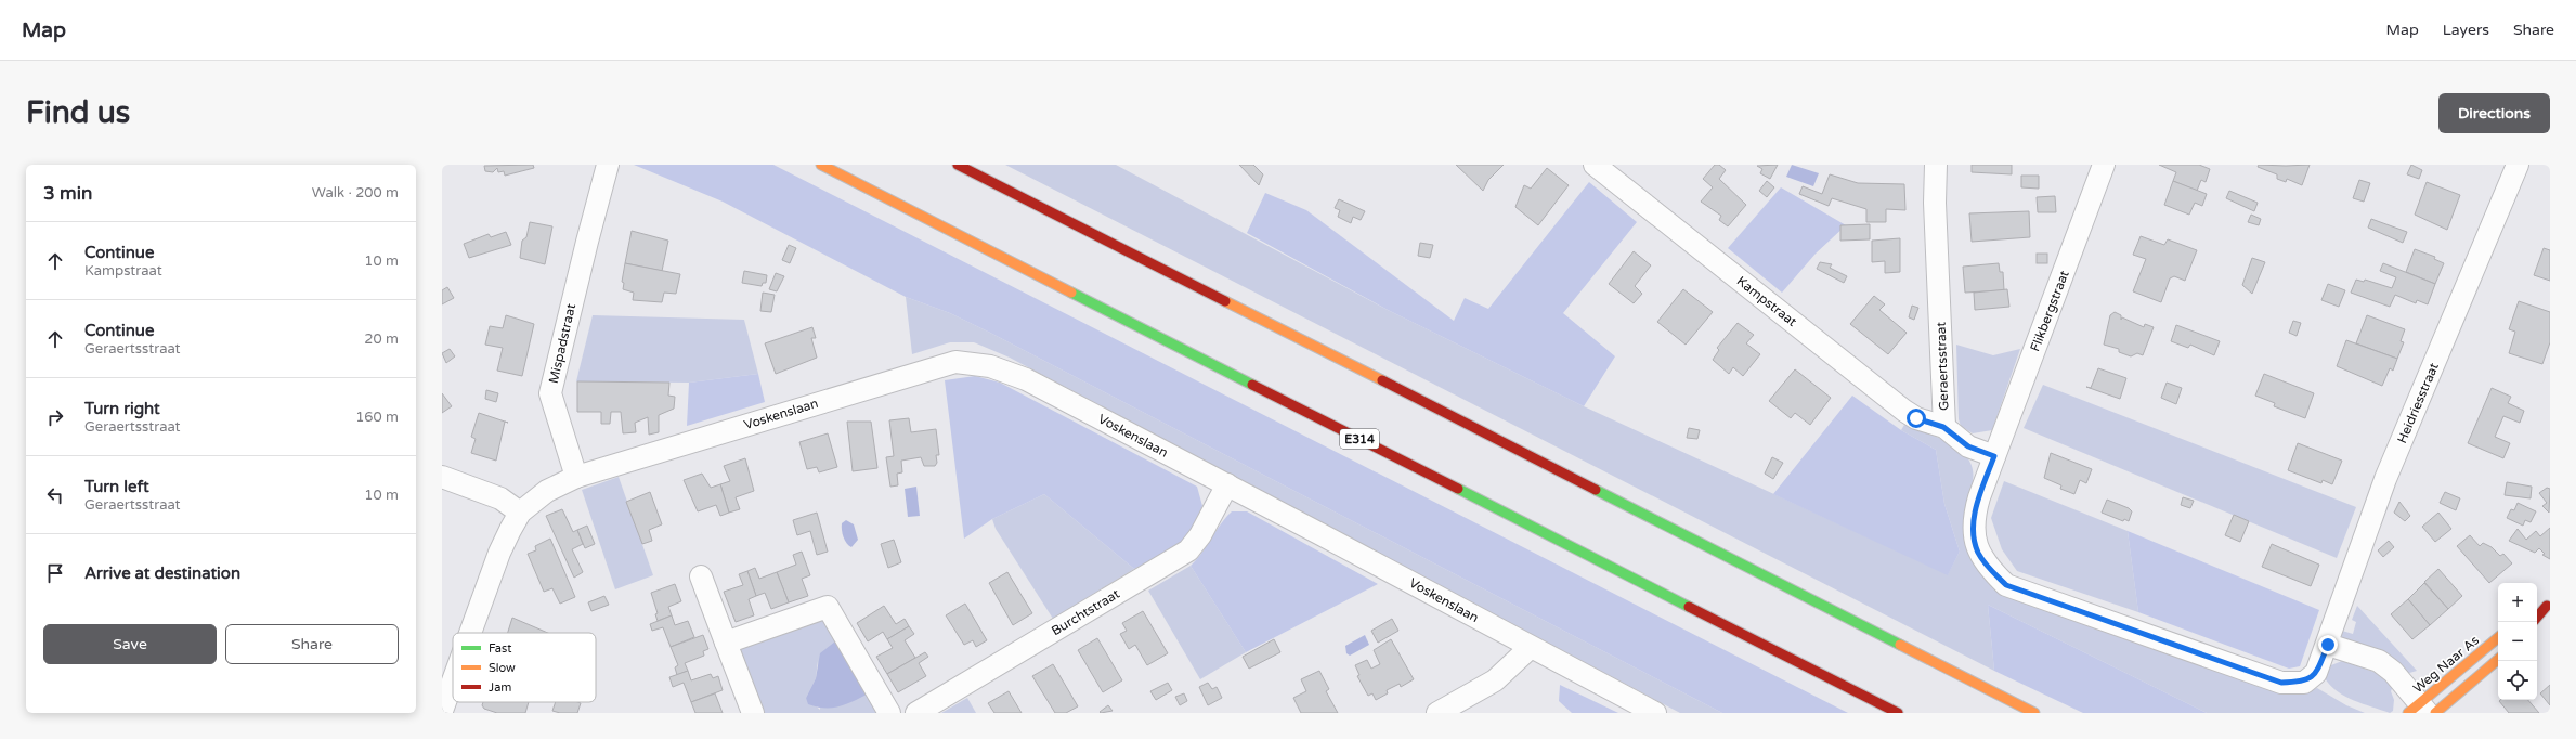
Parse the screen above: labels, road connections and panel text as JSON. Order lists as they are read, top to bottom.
{
  "streets": {
    "main road": ["E314", "Weg Naar As"],
    "street": [
      "Kampstraat",
      "Flikbergstraat",
      "Mispadstraat",
      "Geraertsstraat",
      "Heidriesstraat",
      "Voskenslaan",
      "Burchtstraat"
    ]
  },
  "crossings": [
    ["Kampstraat", "Geraertsstraat"],
    ["Flikbergstraat", "Geraertsstraat"],
    ["Mispadstraat", "Voskenslaan"],
    ["Voskenslaan", "Burchtstraat"]
  ],
  "legend": ["Fast", "Slow", "Jam"],
  "page": {
    "header": "Map",
    "nav": ["Map", "Layers", "Share"],
    "buttons": [
      "Directions",
      ["Save", "Share"]
    ],
    "title": "Find us",
    "heading": ["3 min", "Walk · 200 m"],
    "list": [
      ["Continue", "Kampstraat", "10 m"],
      ["Continue", "Geraertsstraat", "20 m"],
      ["Turn right", "Geraertsstraat", "160 m"],
      ["Turn left", "Geraertsstraat", "10 m"],
      "Arrive at destination"
    ],
    "map_buttons": ["+", "−"]
  }
}
